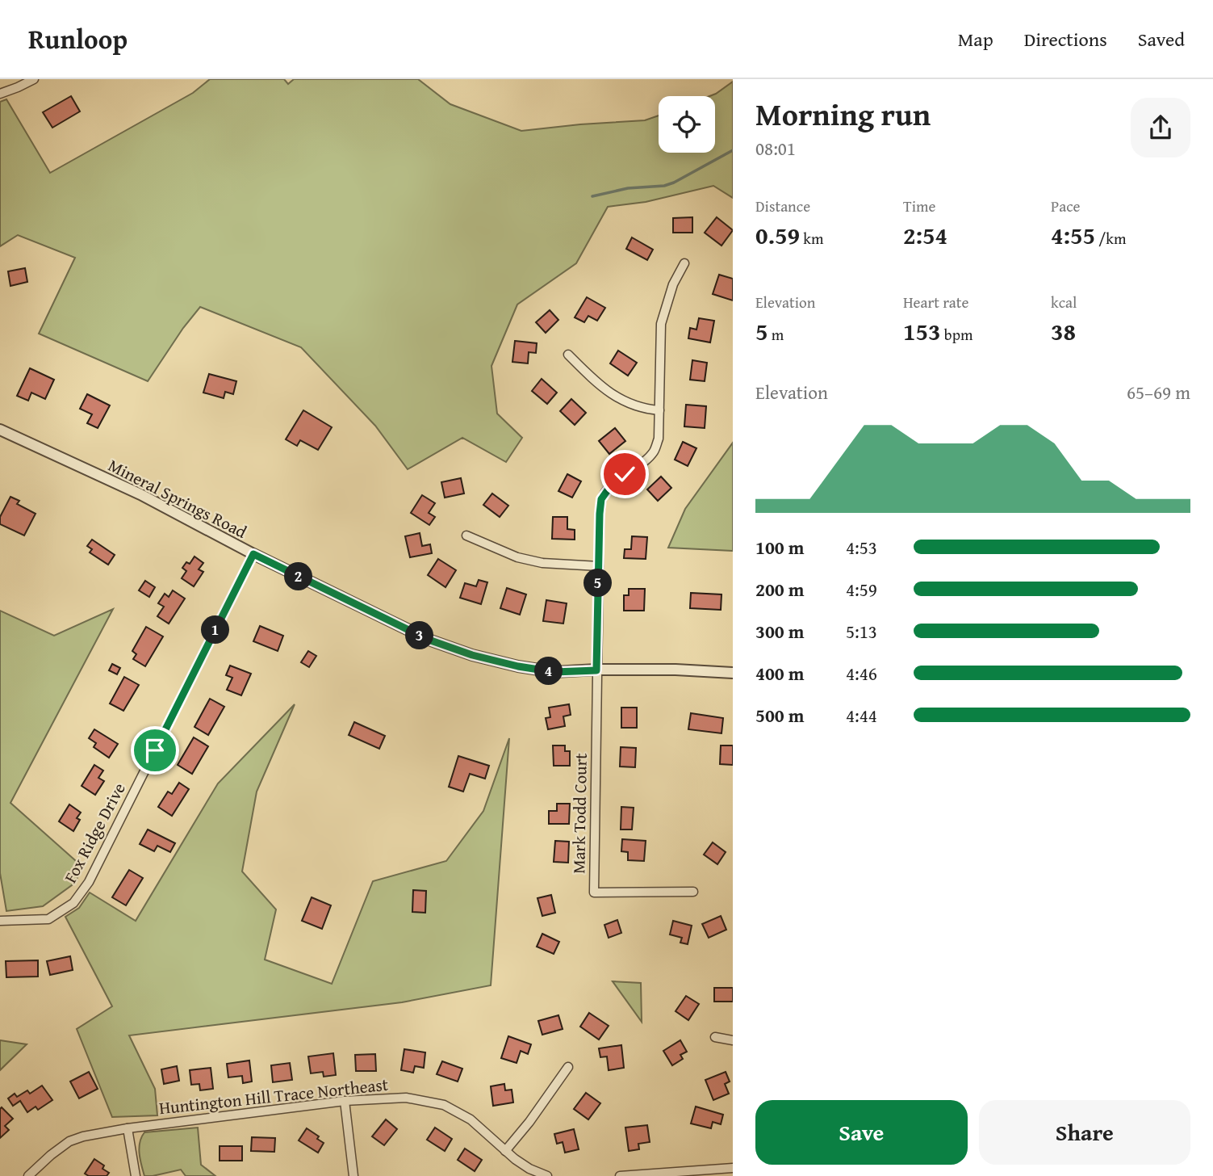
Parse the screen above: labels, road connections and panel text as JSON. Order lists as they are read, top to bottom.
{
  "streets": {
    "street": [
      "Mineral Springs Road",
      "Mark Todd Court",
      "Fox Ridge Drive",
      "Huntington Hill Trace Northeast"
    ]
  },
  "crossings": [
    ["Mineral Springs Road", "Mark Todd Court"],
    ["Mineral Springs Road", "Fox Ridge Drive"]
  ],
  "page": {
    "header": "Runloop",
    "nav": ["Map", "Directions", "Saved"],
    "heading": ["Morning run", "08:01"],
    "stats": [
      ["Distance", "0.59 km"],
      ["Time", "2:54"],
      ["Pace", "4:55 /km"],
      ["Elevation", "5 m"],
      ["Heart rate", "153 bpm"],
      ["kcal", "38"]
    ],
    "chart": ["Elevation", "65–69 m"],
    "list": [
      {
        "name": "100 m",
        "note": "4:53"
      },
      {
        "name": "200 m",
        "note": "4:59"
      },
      {
        "name": "300 m",
        "note": "5:13"
      },
      {
        "name": "400 m",
        "note": "4:46"
      },
      {
        "name": "500 m",
        "note": "4:44"
      }
    ],
    "pins": [
      "2",
      "5",
      "1",
      "3",
      "4"
    ],
    "buttons": ["Save", "Share"]
  }
}
